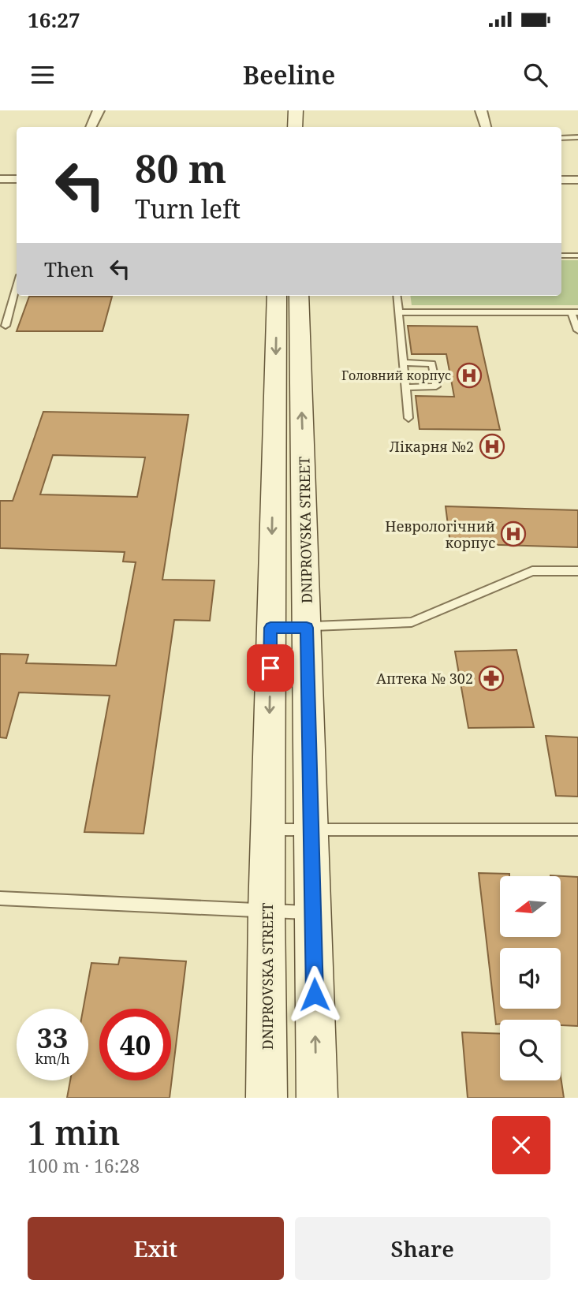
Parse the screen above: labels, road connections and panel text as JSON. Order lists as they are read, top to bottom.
{
  "streets": {
    "street": ["DNIPROVSKA STREET"]
  },
  "places": {
    "hospital": ["Головний корпус", "Лікарня №2", "Неврологічний корпус"],
    "pharmacy": ["Аптека № 302"]
  },
  "north": "left",
  "page": {
    "status": "16:27",
    "header": "Beeline",
    "turn": ["80 m", "Turn left"],
    "then": "Then",
    "speed": "33 km/h",
    "limit": "40",
    "heading": ["1 min", "100 m · 16:28"],
    "buttons": ["Exit", "Share"]
  }
}
